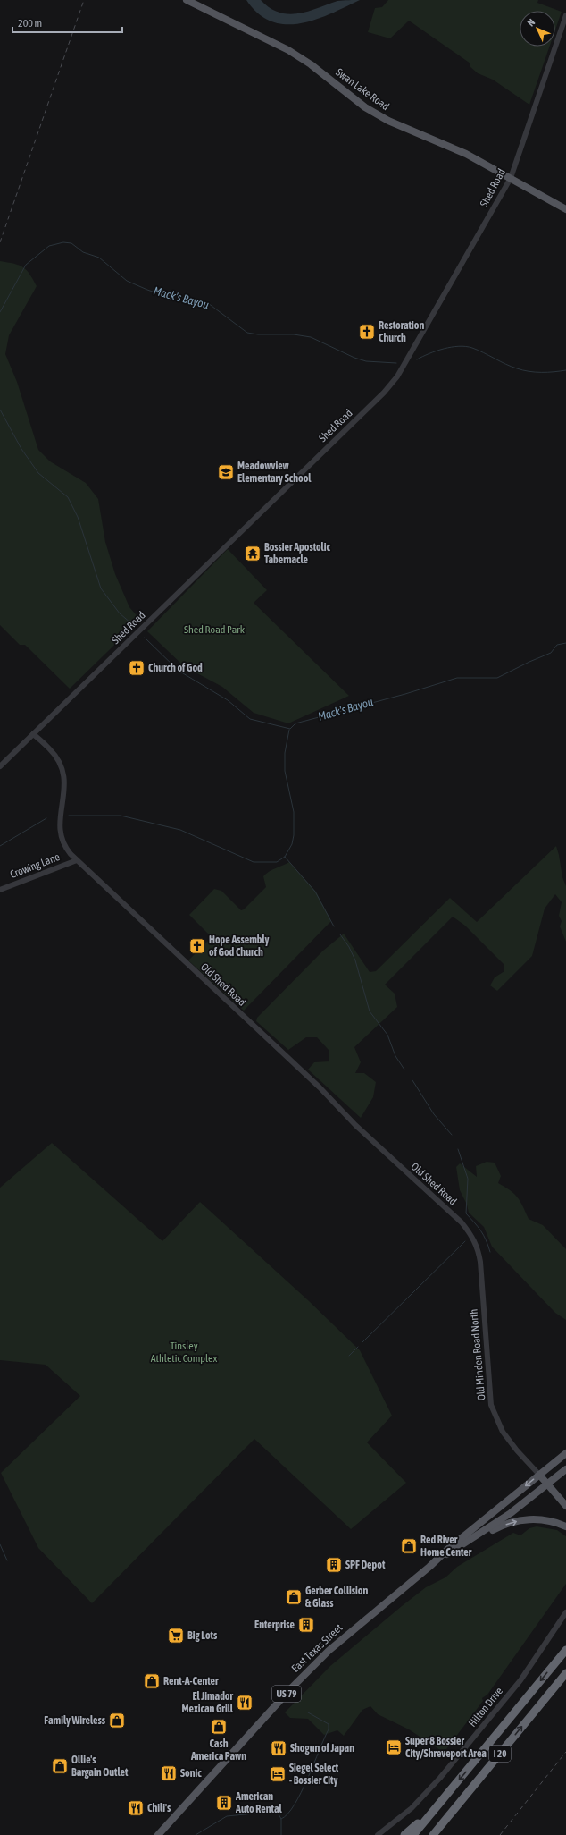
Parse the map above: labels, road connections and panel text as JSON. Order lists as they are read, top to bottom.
{
  "streets": {
    "highway": ["I 20"],
    "main road": ["Swan Lake Road", "East Texas Street", "US 79"],
    "street": [
      "Shed Road",
      "Crowing Lane",
      "Old Shed Road",
      "Old Minden Road North",
      "Hilton Drive"
    ]
  },
  "crossings": [
    ["Swan Lake Road", "Shed Road"],
    ["Shed Road", "Old Shed Road"],
    ["Crowing Lane", "Old Shed Road"],
    ["Old Shed Road", "Old Minden Road North"],
    ["Old Minden Road North", "East Texas Street"]
  ],
  "water": ["Mack's Bayou"],
  "parks": ["Shed Road Park", "Tinsley Athletic Complex"],
  "places": {
    "church": ["Restoration Church", "Church of God", "Hope Assembly of God Church"],
    "school or university": ["Meadowview Elementary School"],
    "temple": ["Bossier Apostolic Tabernacle"],
    "shop": [
      "Red River Home Center",
      "Gerber Collision & Glass",
      "Rent-A-Center",
      "Family Wireless",
      "Cash America Pawn",
      "Ollie's Bargain Outlet"
    ],
    "building": ["SPF Depot", "Enterprise", "American Auto Rental"],
    "supermarket": ["Big Lots"],
    "restaurant": [
      "El Jimador Mexican Grill",
      "Shogun of Japan",
      "Sonic",
      "Chili's"
    ],
    "hotel": ["Super 8 Bossier City/Shreveport Area", "Siegel Select - Bossier City"]
  },
  "scale_bar": "200 m",
  "north": "top left"
}
